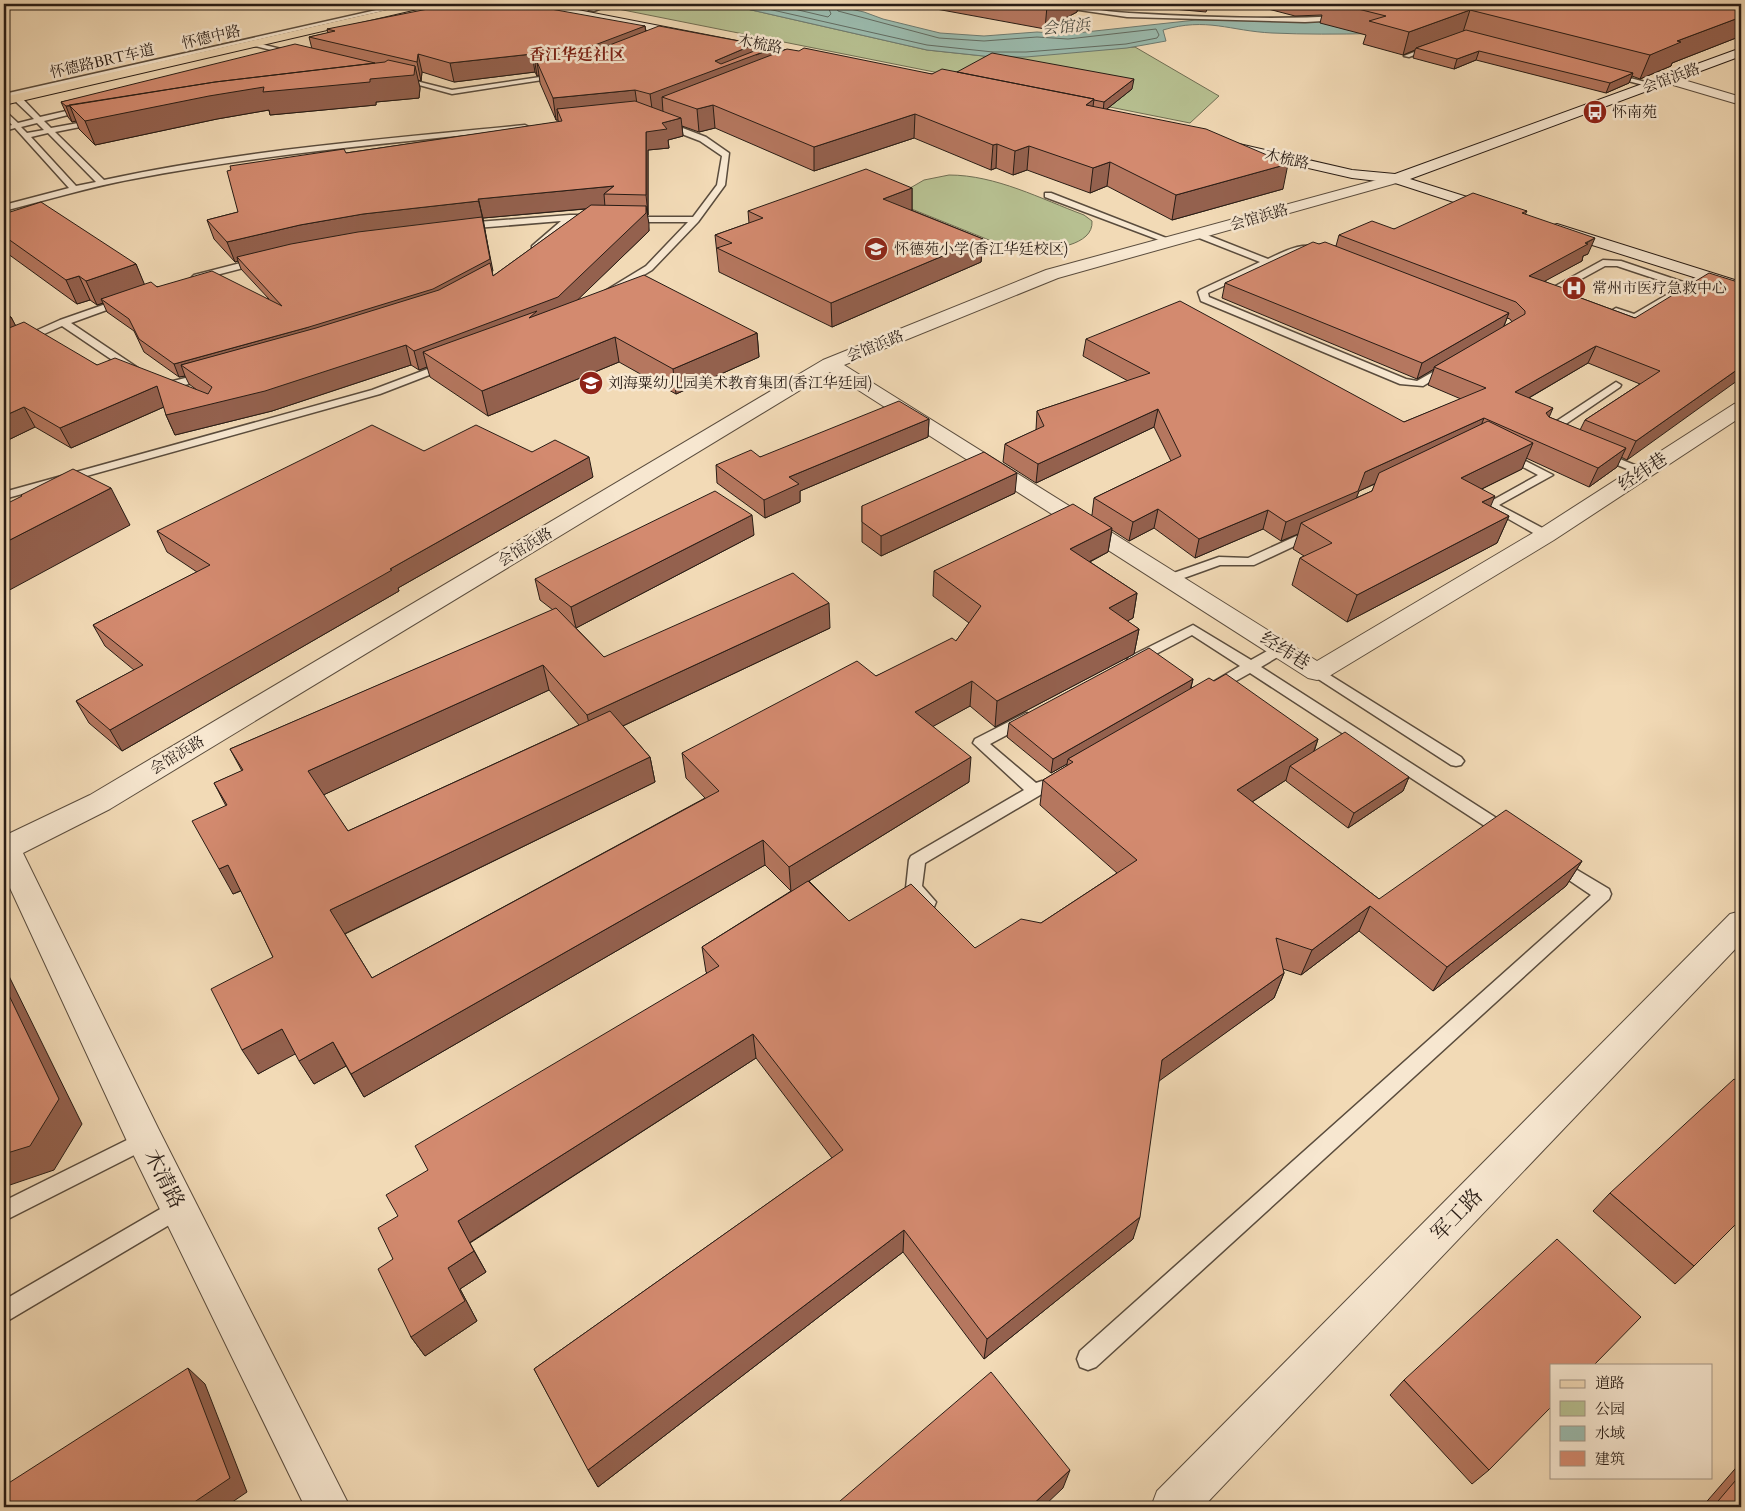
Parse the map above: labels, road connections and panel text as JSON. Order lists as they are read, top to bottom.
{
  "streets": {
    "main road": ["怀德中路"],
    "street": [
      "木梳路",
      "会馆浜路",
      "经纬巷",
      "木清路",
      "军工路"
    ],
    "lane": ["怀德路BRT车道"]
  },
  "crossings": [
    ["木梳路", "会馆浜路"],
    ["会馆浜路", "经纬巷"],
    ["会馆浜路", "木清路"]
  ],
  "districts": ["香江华廷社区"],
  "water": ["会馆浜"],
  "places": {
    "bus stop": ["怀南苑"],
    "school or university": ["怀德苑小学(香江华廷校区)", "刘海粟幼儿园美术教育集团(香江华廷园)"],
    "hospital": ["常州市医疗急救中心"]
  },
  "legend": [
    "道路",
    "公园",
    "水域",
    "建筑"
  ]
}
